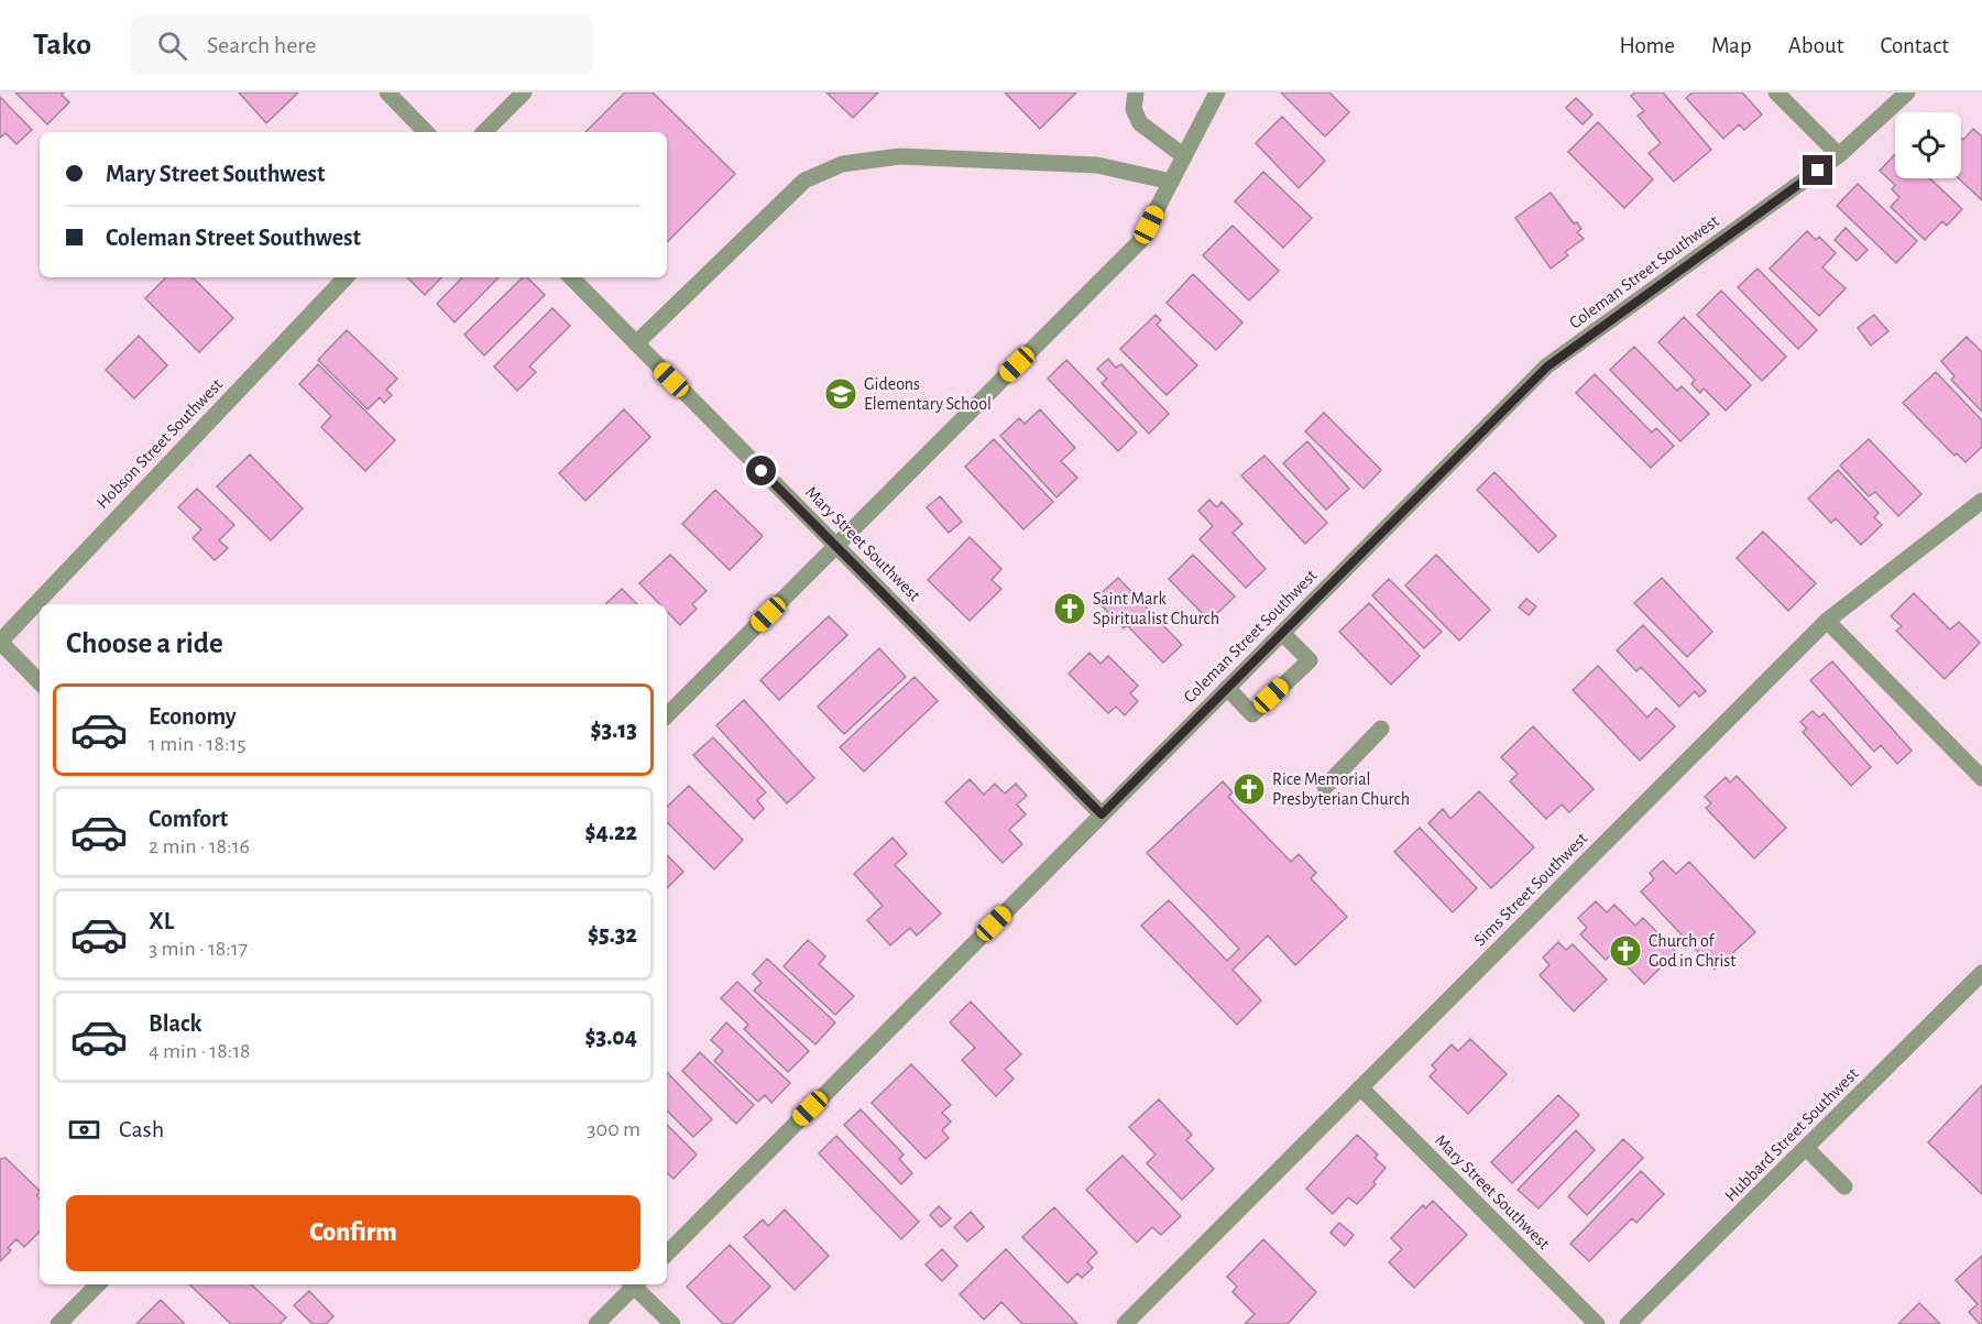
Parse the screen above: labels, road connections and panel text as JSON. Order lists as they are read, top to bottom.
{
  "streets": {
    "street": [
      "Coleman Street Southwest",
      "Hobson Street Southwest",
      "Mary Street Southwest",
      "Sims Street Southwest",
      "Hubbard Street Southwest"
    ]
  },
  "crossings": [
    ["Coleman Street Southwest", "Mary Street Southwest"],
    ["Mary Street Southwest", "Sims Street Southwest"]
  ],
  "places": {
    "school or university": ["Gideons Elementary School"],
    "church": ["Saint Mark Spiritualist Church", "Rice Memorial Presbyterian Church", "Church of God in Christ"]
  },
  "page": {
    "header": "Tako",
    "search": "Search here",
    "nav": [
      "Home",
      "Map",
      "About",
      "Contact"
    ],
    "banner": ["Mary Street Southwest", "Coleman Street Southwest"],
    "heading": "Choose a ride",
    "list": [
      {
        "name": "Economy",
        "note": "1 min · 18:15",
        "value": "$3.13"
      },
      {
        "name": "Comfort",
        "note": "2 min · 18:16",
        "value": "$4.22"
      },
      {
        "name": "XL",
        "note": "3 min · 18:17",
        "value": "$5.32"
      },
      {
        "name": "Black",
        "note": "4 min · 18:18",
        "value": "$3.04"
      }
    ],
    "pay": ["Cash", "300 m"],
    "buttons": "Confirm"
  }
}
